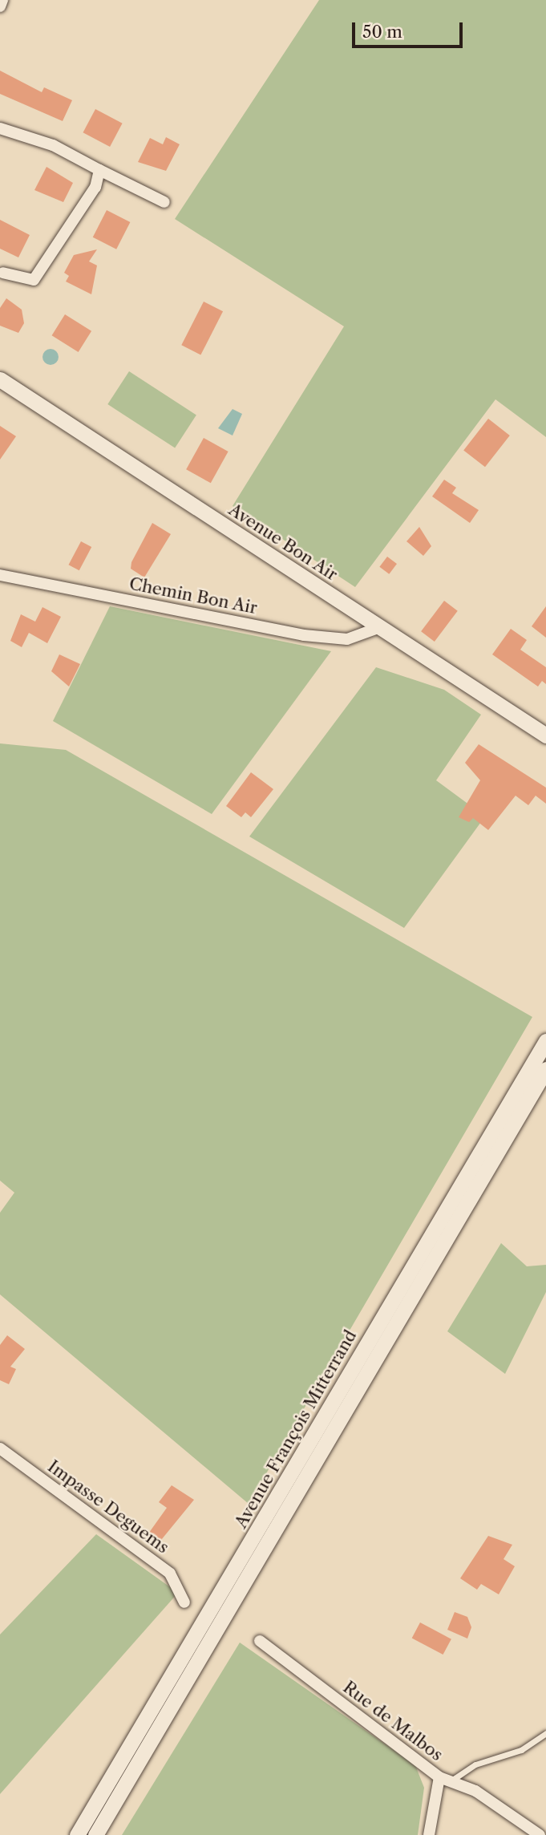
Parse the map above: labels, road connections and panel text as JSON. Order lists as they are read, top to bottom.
{
  "streets": {
    "main road": ["Avenue Bon Air", "Avenue François Mitterrand"],
    "street": ["Chemin Bon Air", "Impasse Deguems", "Rue de Malbos"]
  },
  "crossings": [
    ["Avenue Bon Air", "Chemin Bon Air"]
  ],
  "scale_bar": "50 m"
}
